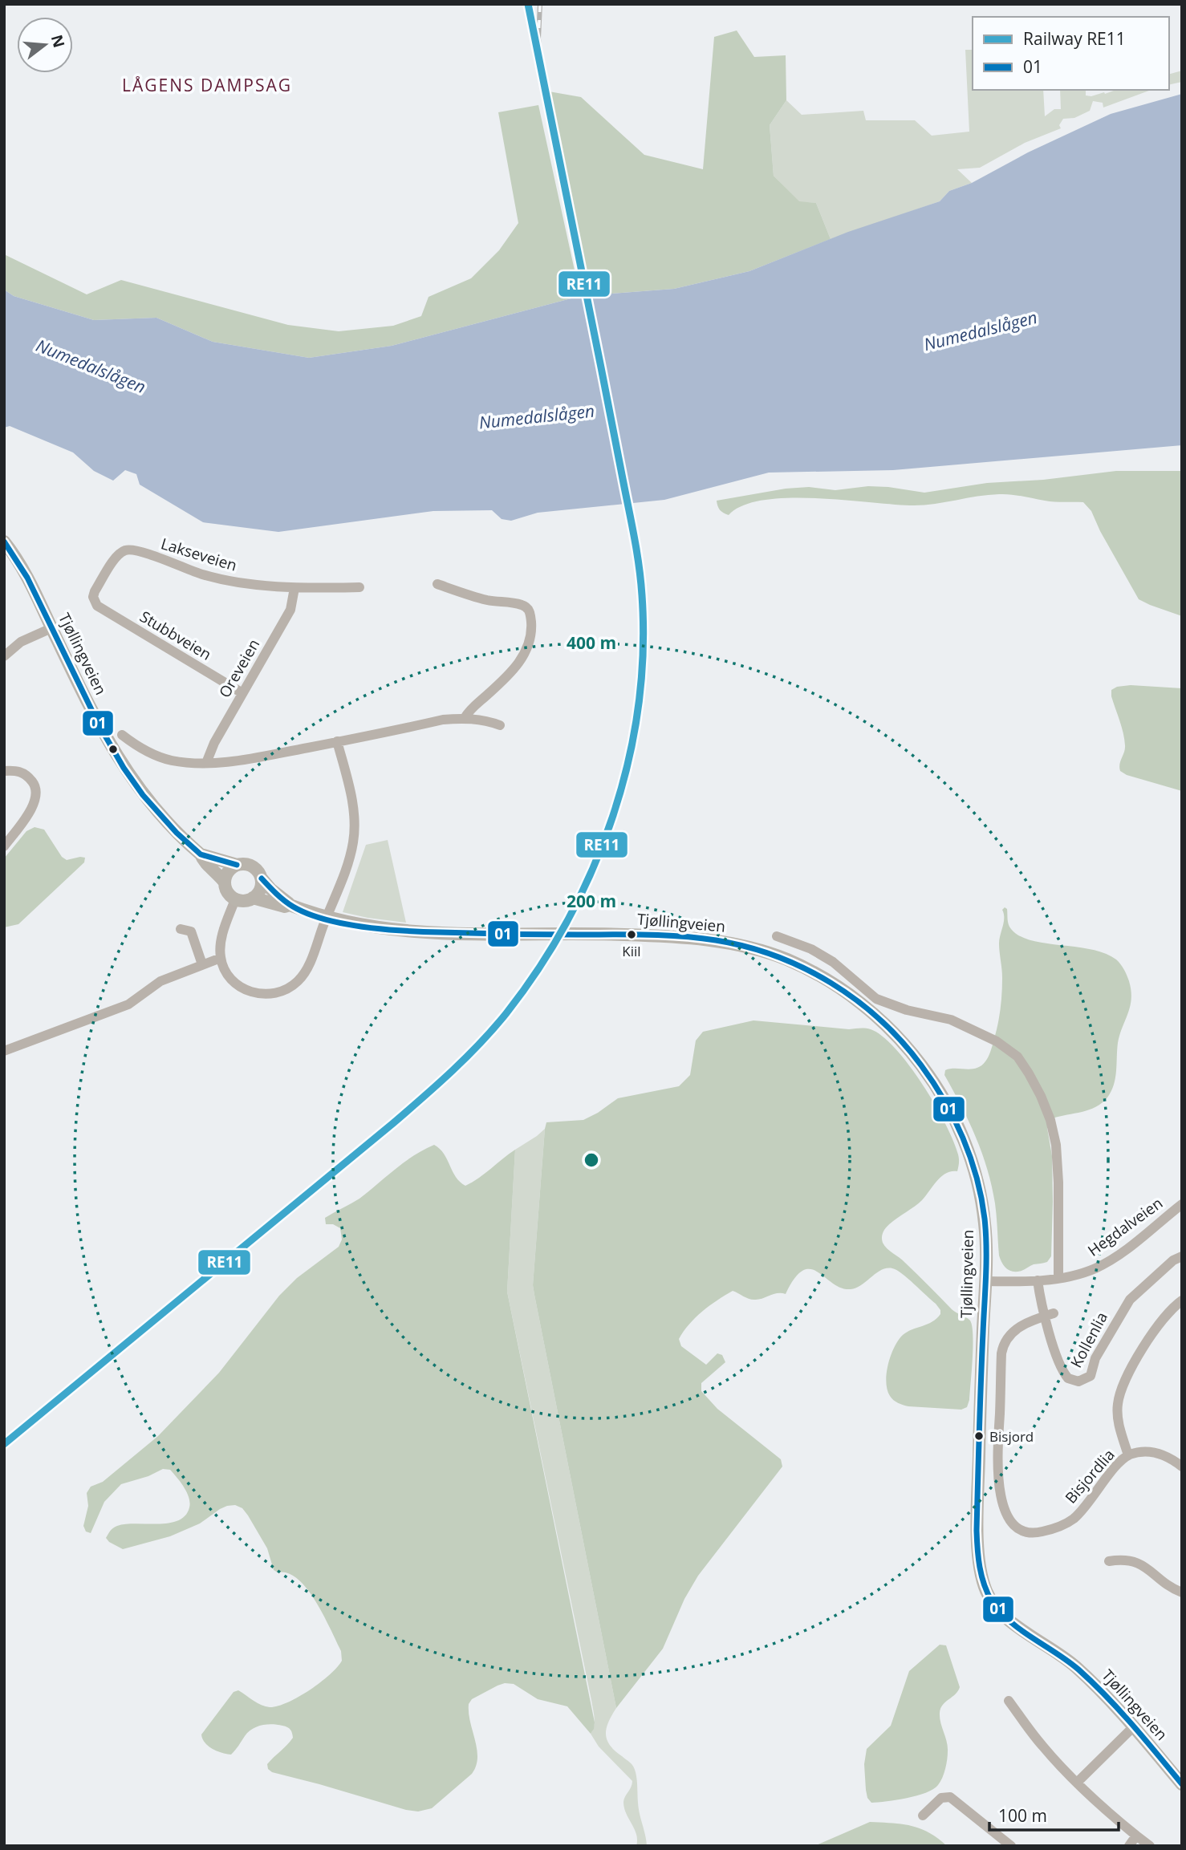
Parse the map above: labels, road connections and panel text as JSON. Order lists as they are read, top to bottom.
{
  "streets": {
    "main road": ["Tjøllingveien"],
    "street": [
      "Lakseveien",
      "Stubbveien",
      "Oreveien",
      "Hegdalveien",
      "Kollenlia",
      "Bisjordlia"
    ]
  },
  "crossings": [
    ["Lakseveien", "Stubbveien"],
    ["Lakseveien", "Oreveien"],
    ["Stubbveien", "Oreveien"],
    ["Tjøllingveien", "Hegdalveien"],
    ["Kollenlia", "Bisjordlia"]
  ],
  "districts": ["LÅGENS DAMPSAG"],
  "water": ["Numedalslågen"],
  "places": ["Kiil", "Bisjord"],
  "lines": ["rail line RE11", "transit line 01"],
  "legend": ["Railway RE11", "01"],
  "scale_bar": "100 m",
  "north": "right",
  "rings": ["400 m", "200 m"]
}
